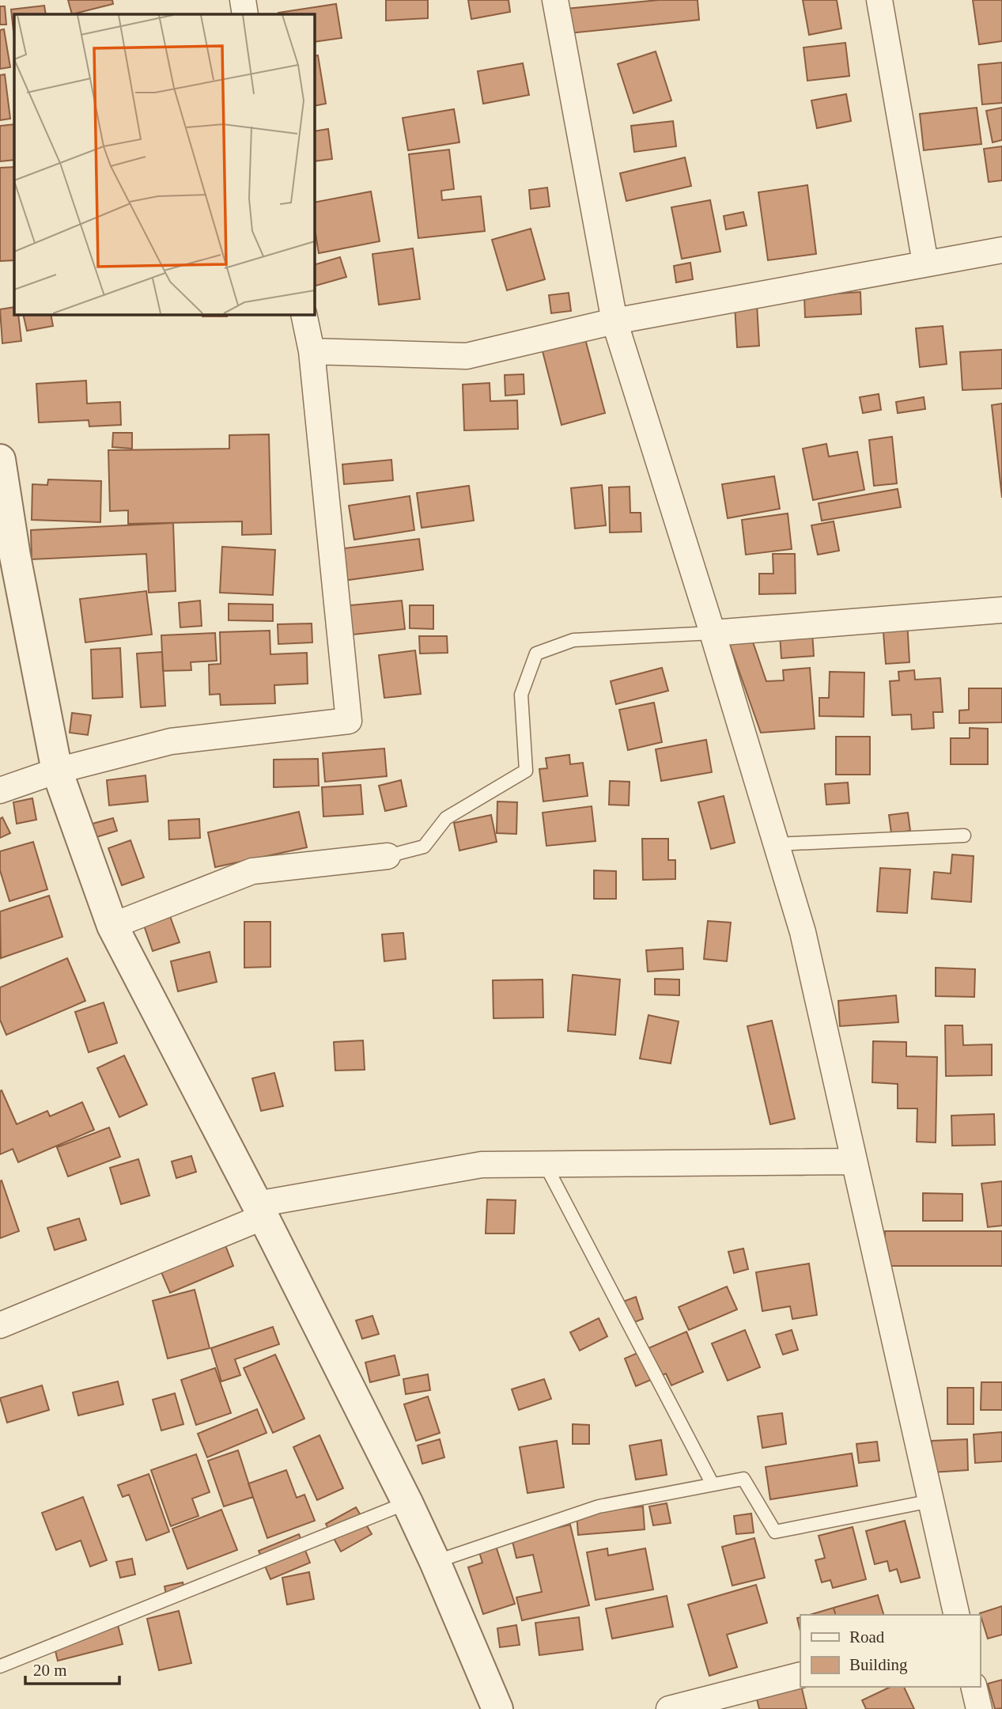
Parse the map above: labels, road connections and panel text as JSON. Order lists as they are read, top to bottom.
{
  "legend": ["Road", "Building"],
  "scale_bar": "20 m"
}
